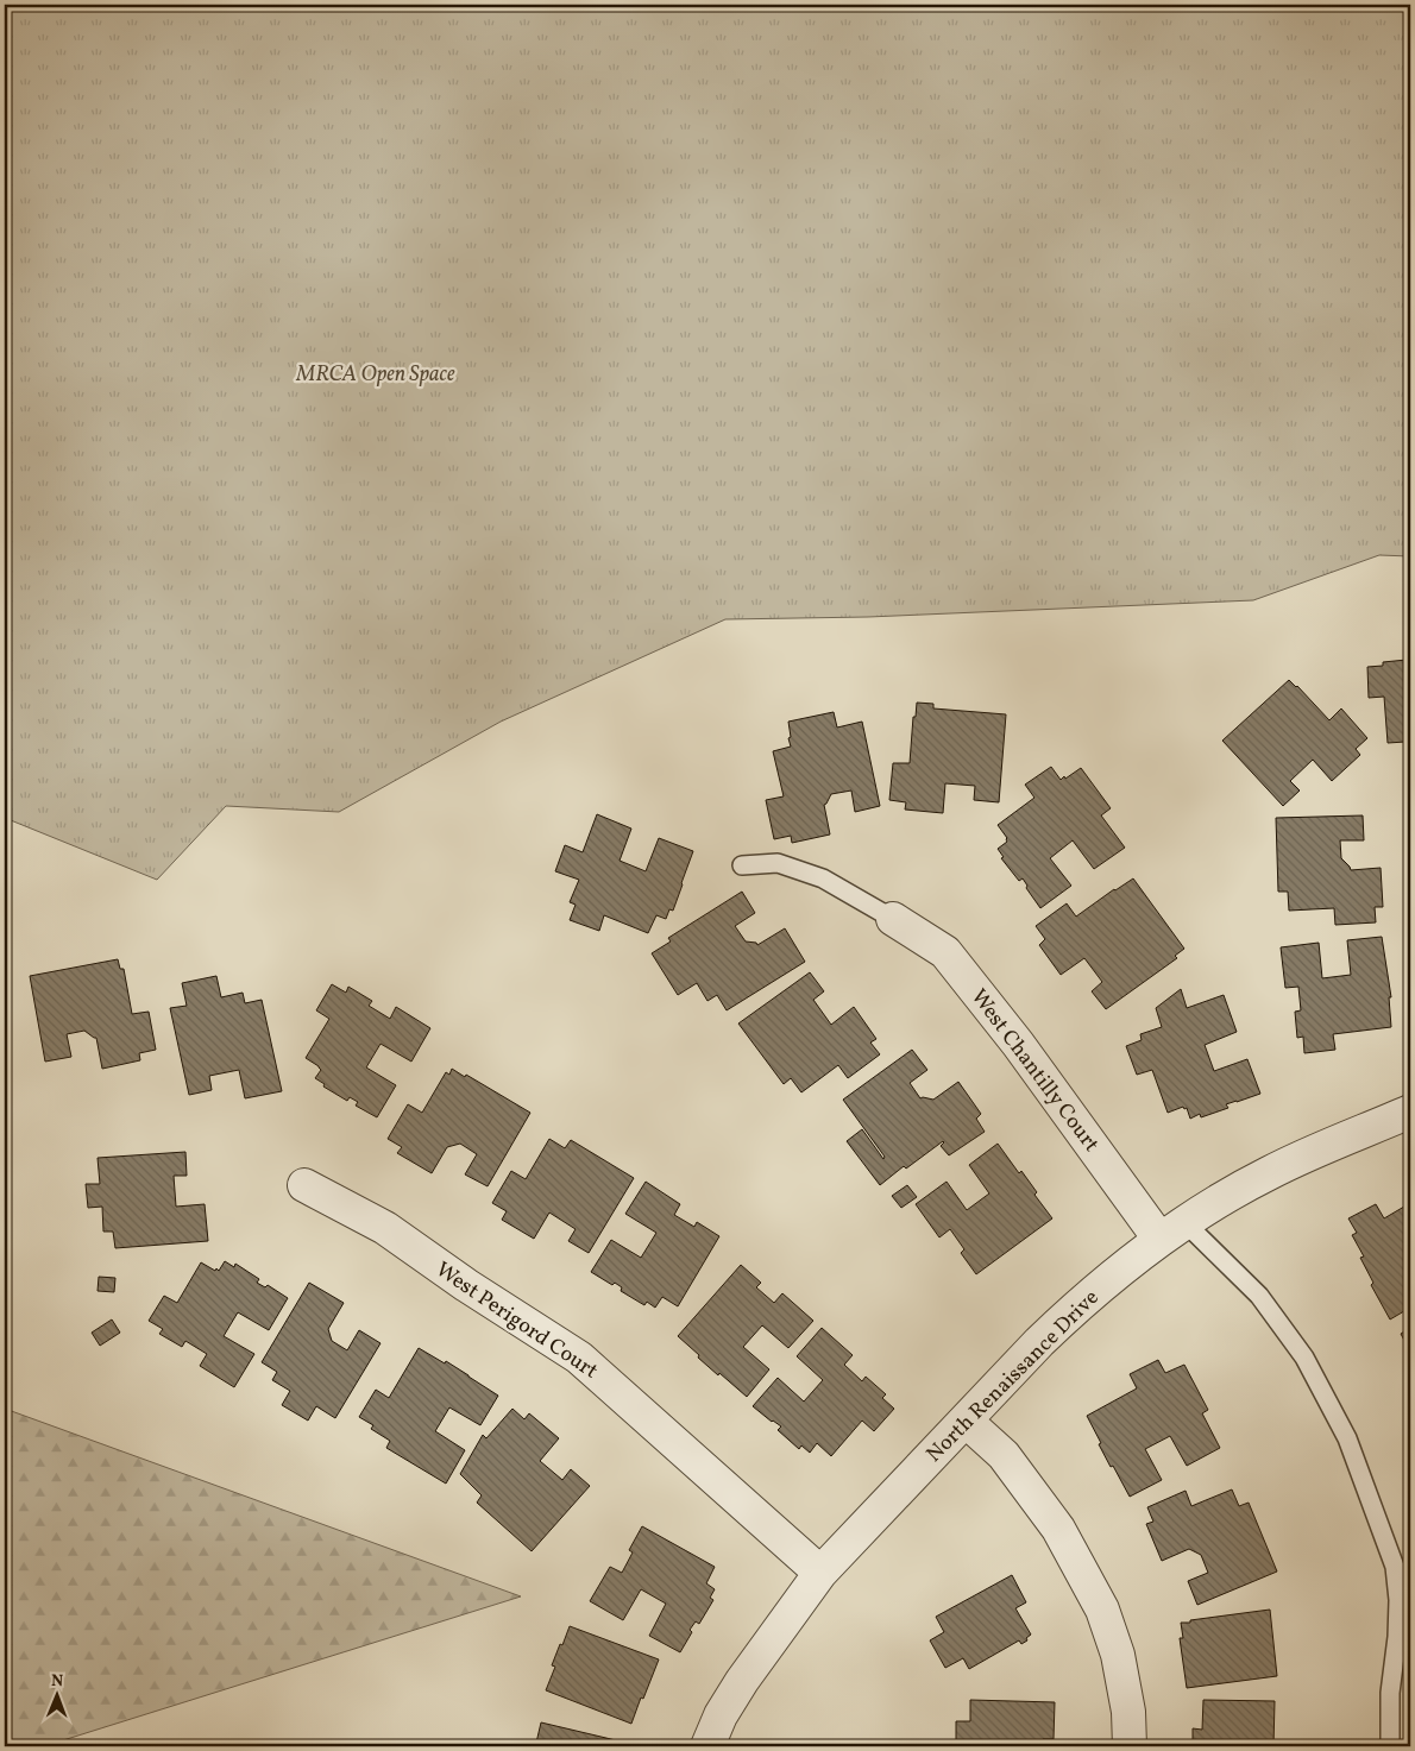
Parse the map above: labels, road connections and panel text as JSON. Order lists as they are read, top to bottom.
{
  "streets": {
    "street": ["West Chantilly Court", "West Perigord Court", "North Renaissance Drive"]
  },
  "crossings": [
    ["West Chantilly Court", "North Renaissance Drive"],
    ["West Perigord Court", "North Renaissance Drive"]
  ],
  "parks": ["MRCA Open Space"],
  "north": "top"
}
